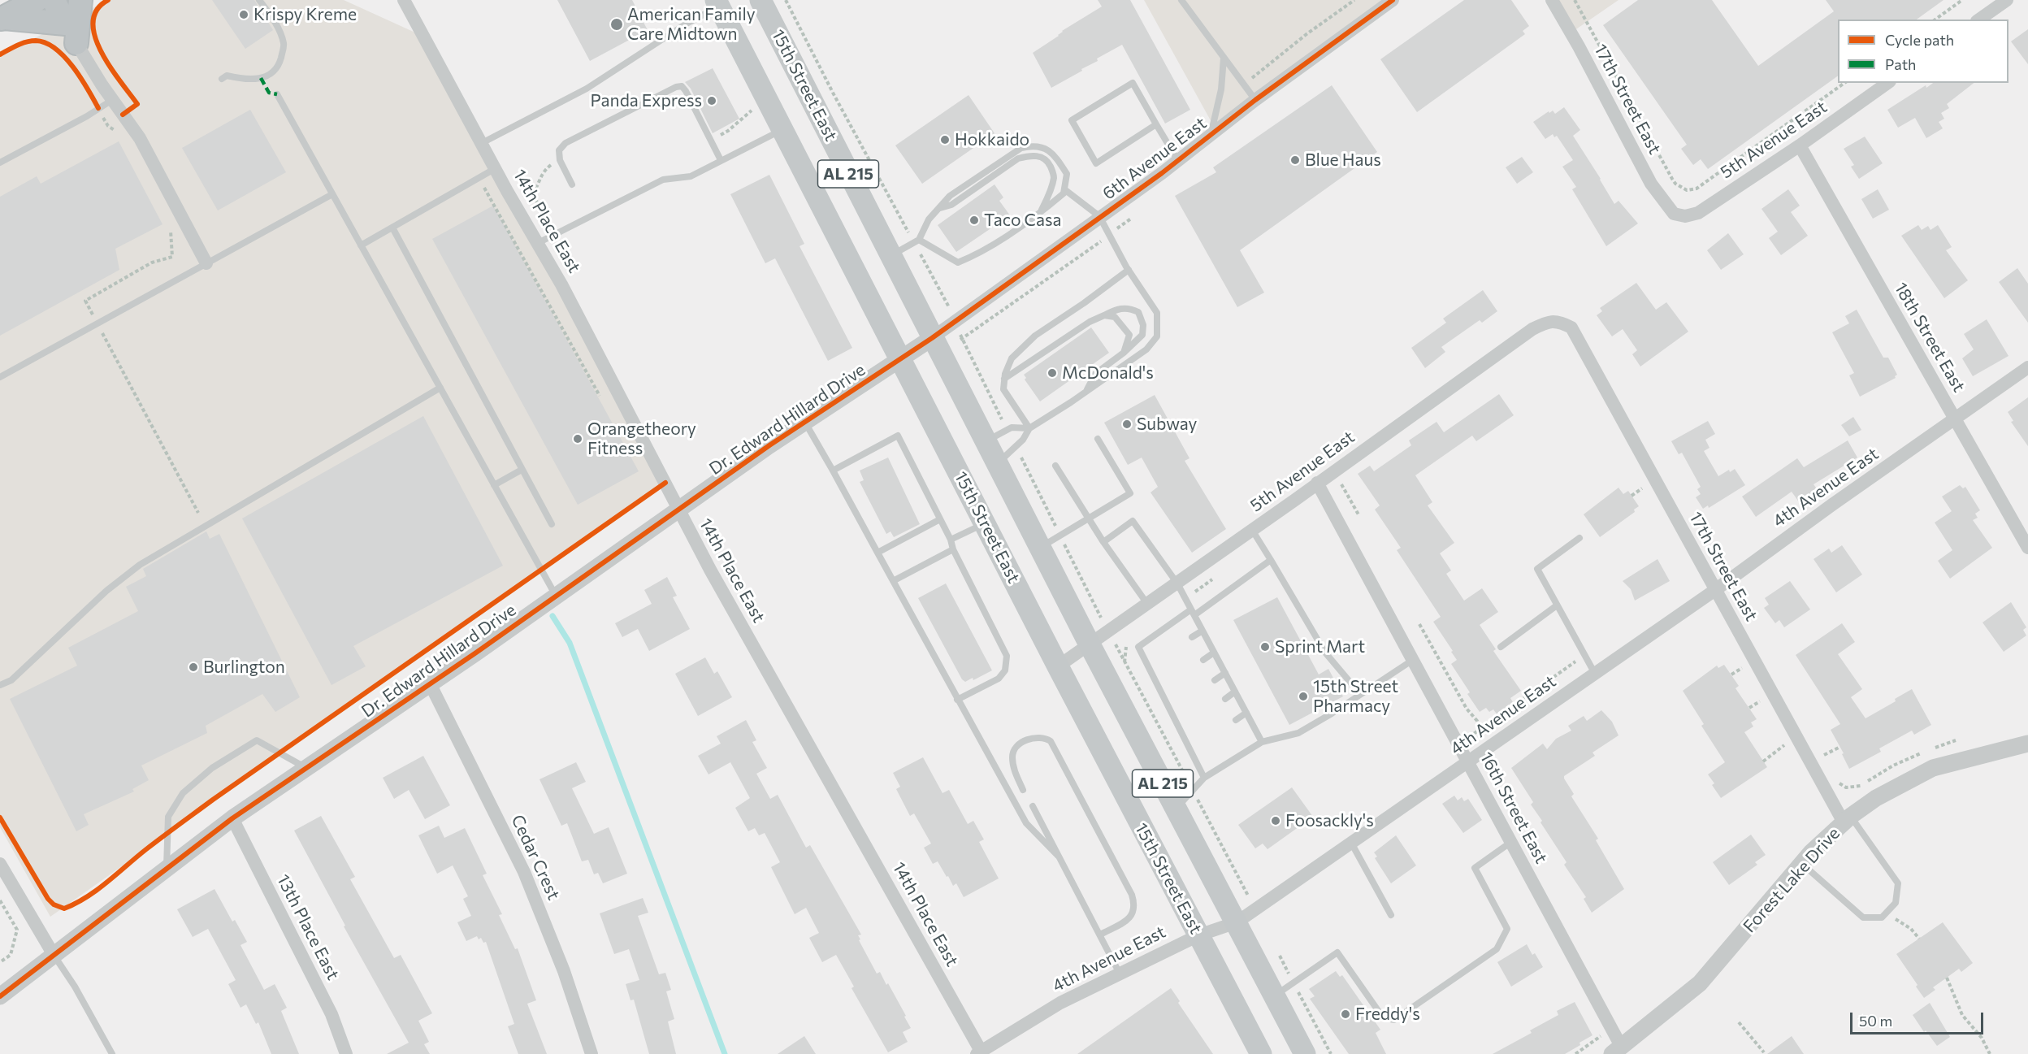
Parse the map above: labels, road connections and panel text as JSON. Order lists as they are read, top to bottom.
{
  "streets": {
    "main road": ["15th Street East", "AL 215"],
    "street": [
      "17th Street East",
      "5th Avenue East",
      "6th Avenue East",
      "14th Place East",
      "18th Street East",
      "Dr. Edward Hillard Drive",
      "4th Avenue East",
      "16th Street East",
      "Cedar Crest",
      "Forest Lake Drive",
      "13th Place East"
    ]
  },
  "crossings": [
    ["15th Street East", "5th Avenue East"],
    ["15th Street East", "6th Avenue East"],
    ["15th Street East", "Dr. Edward Hillard Drive"],
    ["15th Street East", "4th Avenue East"],
    ["17th Street East", "5th Avenue East"],
    ["17th Street East", "4th Avenue East"],
    ["17th Street East", "Forest Lake Drive"],
    ["5th Avenue East", "18th Street East"],
    ["5th Avenue East", "16th Street East"],
    ["6th Avenue East", "Dr. Edward Hillard Drive"],
    ["14th Place East", "Dr. Edward Hillard Drive"],
    ["14th Place East", "4th Avenue East"],
    ["18th Street East", "4th Avenue East"],
    ["Dr. Edward Hillard Drive", "Cedar Crest"],
    ["Dr. Edward Hillard Drive", "13th Place East"],
    ["4th Avenue East", "16th Street East"],
    ["16th Street East", "Forest Lake Drive"]
  ],
  "places": [
    "Krispy Kreme",
    "American Family Care Midtown",
    "Panda Express",
    "Hokkaido",
    "Blue Haus",
    "Taco Casa",
    "McDonald's",
    "Subway",
    "Orangetheory Fitness",
    "Sprint Mart",
    "Burlington",
    "15th Street Pharmacy",
    "Foosackly's",
    "Freddy's"
  ],
  "legend": ["Cycle path", "Path"],
  "scale_bar": "50 m"
}
